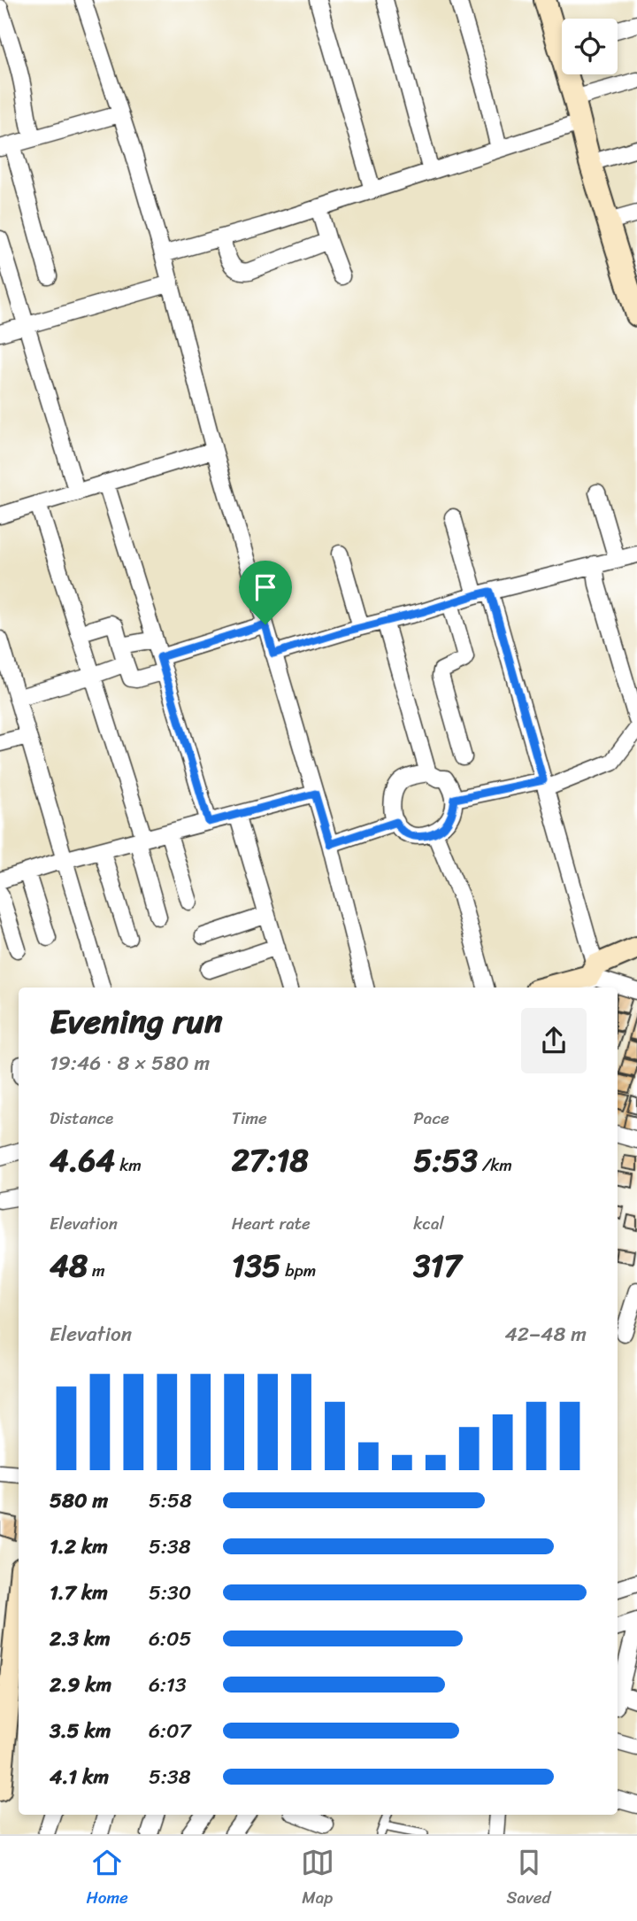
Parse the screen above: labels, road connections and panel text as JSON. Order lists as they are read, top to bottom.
{
  "page": {
    "heading": ["Evening run", "19:46 · 8 × 580 m"],
    "stats": [
      ["Distance", "4.64 km"],
      ["Time", "27:18"],
      ["Pace", "5:53 /km"],
      ["Elevation", "48 m"],
      ["Heart rate", "135 bpm"],
      ["kcal", "317"]
    ],
    "chart": ["Elevation", "42–48 m"],
    "list": [
      {
        "name": "580 m",
        "note": "5:58"
      },
      {
        "name": "1.2 km",
        "note": "5:38"
      },
      {
        "name": "1.7 km",
        "note": "5:30"
      },
      {
        "name": "2.3 km",
        "note": "6:05"
      },
      {
        "name": "2.9 km",
        "note": "6:13"
      },
      {
        "name": "3.5 km",
        "note": "6:07"
      },
      {
        "name": "4.1 km",
        "note": "5:38"
      }
    ],
    "tabs": ["Home", "Map", "Saved"]
  }
}
